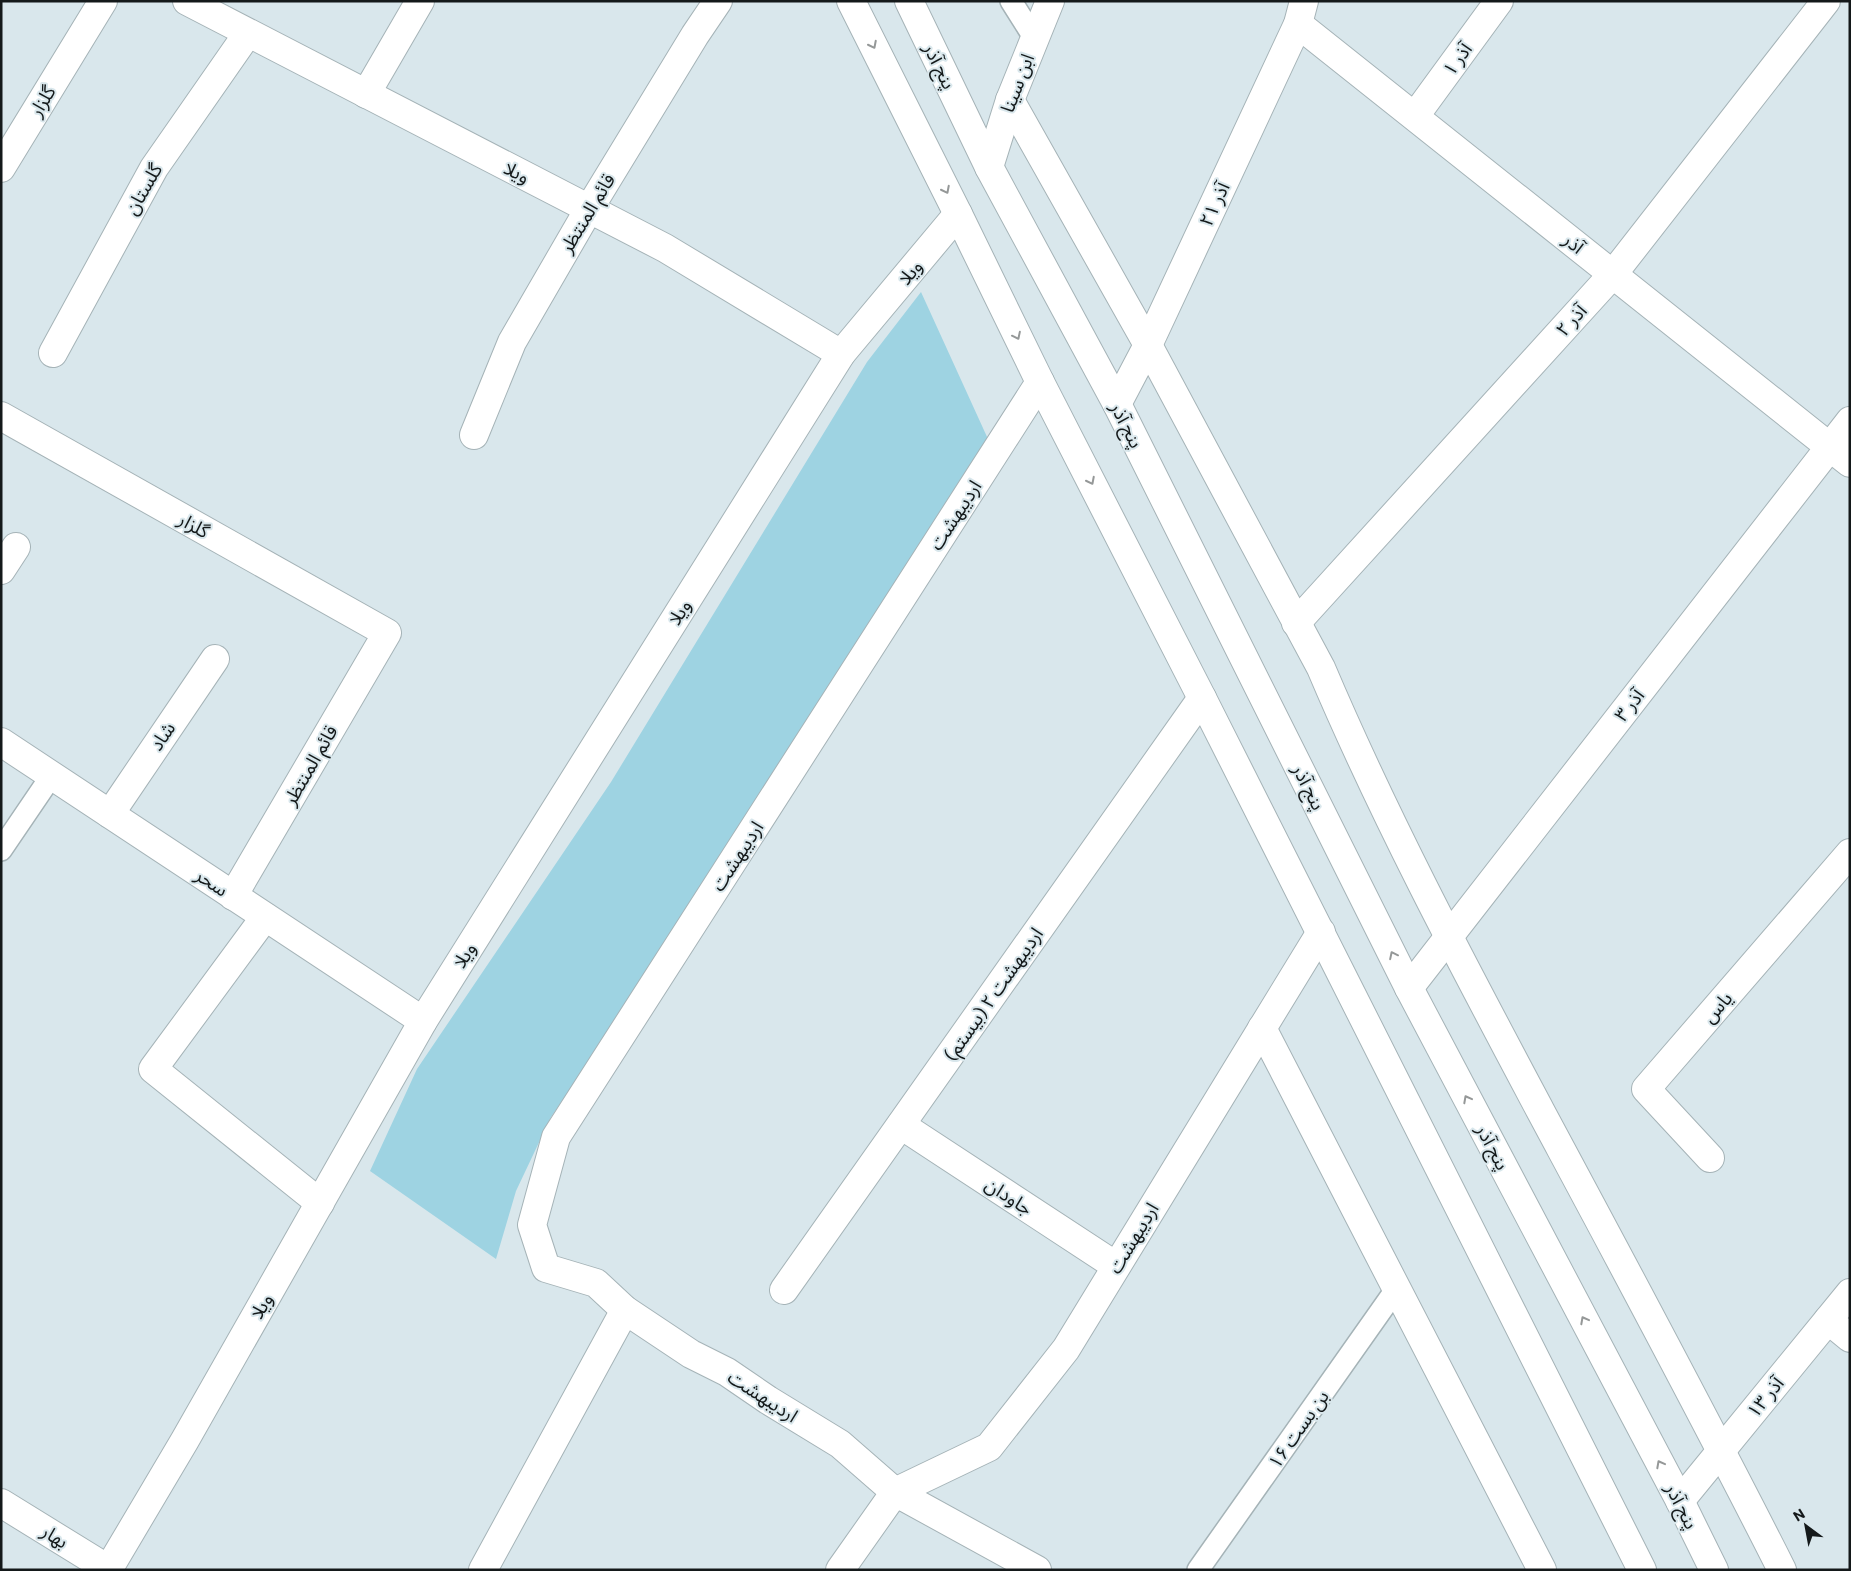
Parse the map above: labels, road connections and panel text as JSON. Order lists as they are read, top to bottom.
{
  "streets": {
    "street": [
      "آذر ۱",
      "پنج آذر",
      "ابن سینا",
      "گلزار",
      "ویلا",
      "گلستان",
      "آذر ۲۱",
      "قائم المنتظر",
      "آذر",
      "آذر ۲",
      "اردیبهشت",
      "آذر ۳",
      "شاد",
      "سحر",
      "اردیبهشت ۲ (بیستم)",
      "یاس",
      "جاودان",
      "۱۳ آذر",
      "بهار"
    ],
    "lane": ["بن بست ۱۶"]
  },
  "crossings": [
    ["آذر ۱", "آذر"],
    ["پنج آذر", "ابن سینا"],
    ["پنج آذر", "آذر ۲۱"],
    ["پنج آذر", "آذر ۳"],
    ["پنج آذر", "۱۳ آذر"],
    ["گلزار", "قائم المنتظر"],
    ["ویلا", "گلستان"],
    ["ویلا", "قائم المنتظر"],
    ["ویلا", "سحر"],
    ["ویلا", "بهار"],
    ["آذر ۲۱", "آذر"],
    ["قائم المنتظر", "سحر"],
    ["آذر", "آذر ۲"],
    ["آذر", "آذر ۳"],
    ["اردیبهشت", "جاودان"],
    ["شاد", "سحر"],
    ["اردیبهشت ۲ (بیستم)", "جاودان"]
  ],
  "north": "top left"
}
